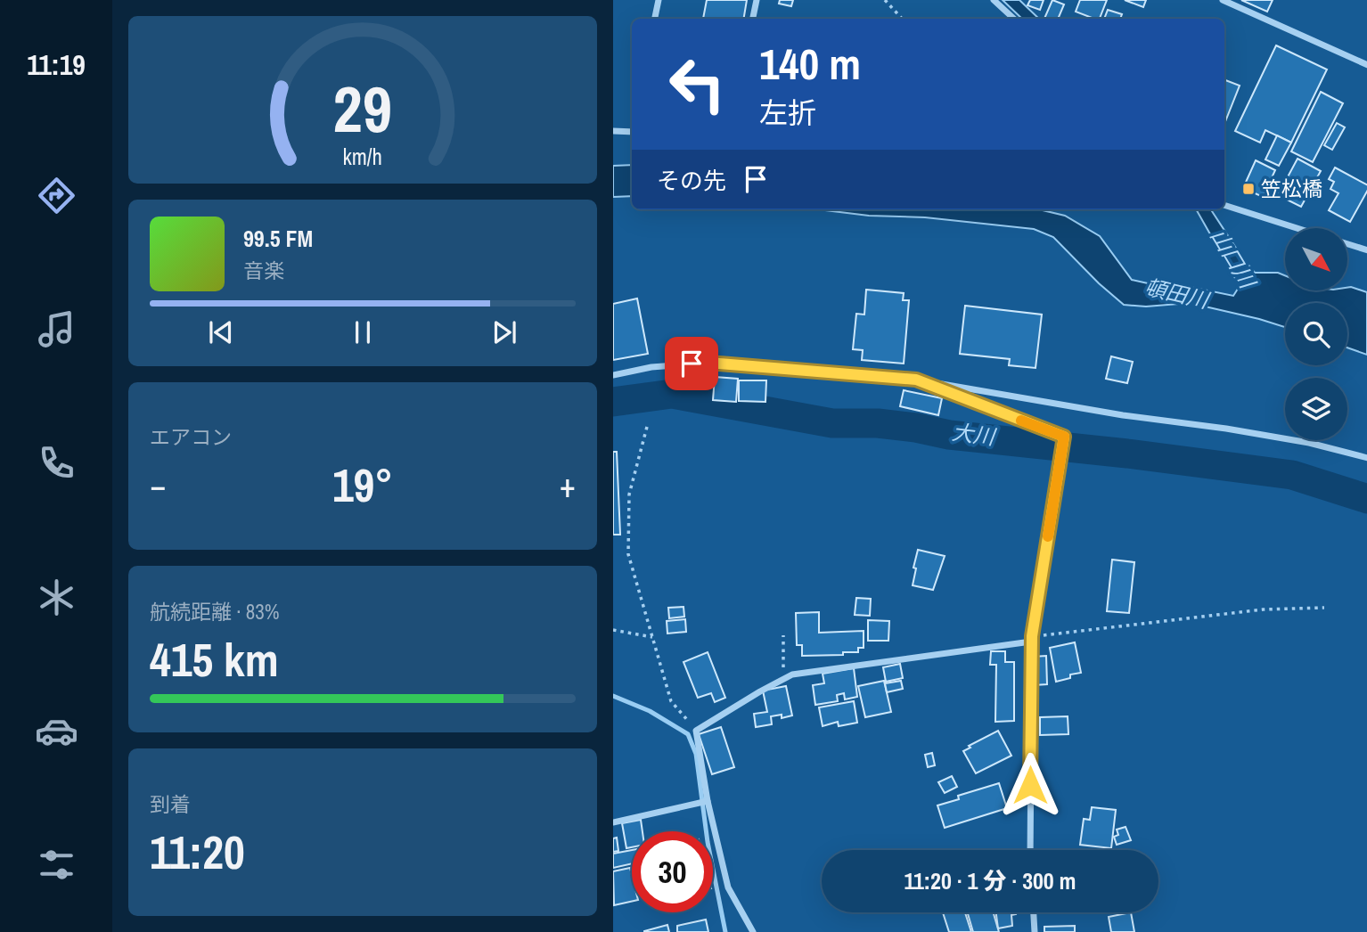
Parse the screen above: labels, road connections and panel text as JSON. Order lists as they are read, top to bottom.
{
  "water": ["山口川", "頓田川", "大川"],
  "places": {
    "transit": ["笠松橋"]
  },
  "north": "bottom right",
  "page": {
    "tabs": "11:19",
    "turn": ["140 m", "左折"],
    "then": "その先",
    "song": ["99.5 FM", "音楽"],
    "tile": [
      "エアコン",
      ["航続距離 · 83%", "415 km"],
      ["到着", "11:20"]
    ],
    "heat": ["−", "19°", "+"],
    "limit": "30",
    "trip": "11:20 · 1 分 · 300 m",
    "gauge": ["29", "km/h"]
  }
}
